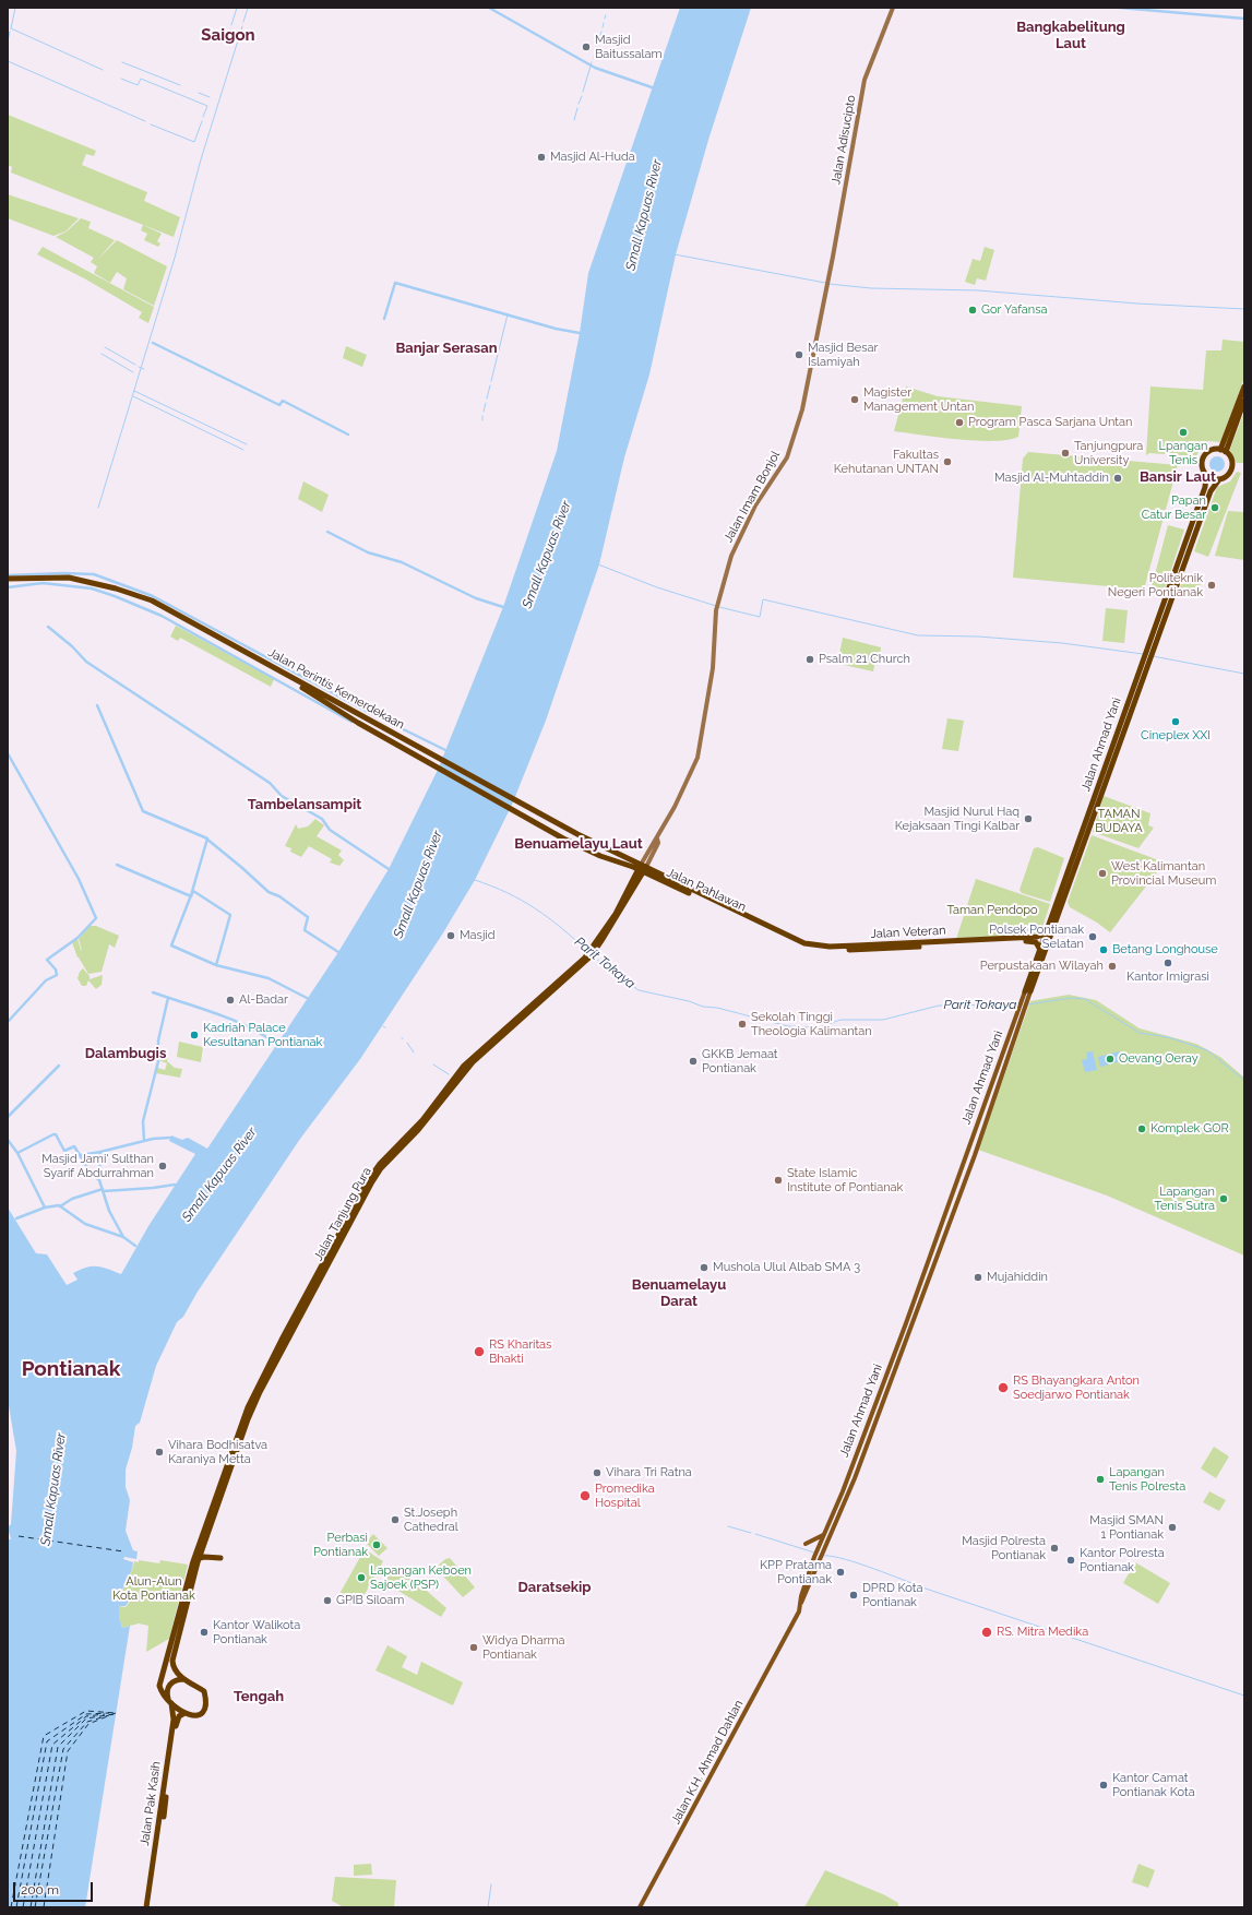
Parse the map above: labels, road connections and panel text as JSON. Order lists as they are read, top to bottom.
{
  "streets": {
    "highway": [
      "Jalan Perintis Kemerdekaan",
      "Jalan Ahmad Yani",
      "Jalan Pahlawan",
      "Jalan Veteran",
      "Jalan Tanjung Pura",
      "Jalan Pak Kasih"
    ],
    "main road": ["Jalan Adisucipto", "Jalan Imam Bonjol", "Jalan K.H. Ahmad Dahlan"]
  },
  "crossings": [
    ["Jalan Adisucipto", "Jalan Imam Bonjol"],
    ["Jalan Imam Bonjol", "Jalan Perintis Kemerdekaan"],
    ["Jalan Imam Bonjol", "Jalan Pahlawan"],
    ["Jalan Imam Bonjol", "Jalan Tanjung Pura"],
    ["Jalan Perintis Kemerdekaan", "Jalan Pahlawan"],
    ["Jalan Perintis Kemerdekaan", "Jalan Tanjung Pura"],
    ["Jalan Ahmad Yani", "Jalan Veteran"],
    ["Jalan Ahmad Yani", "Jalan K.H. Ahmad Dahlan"],
    ["Jalan Pahlawan", "Jalan Veteran"],
    ["Jalan Pahlawan", "Jalan Tanjung Pura"]
  ],
  "districts": [
    "Bangkabelitung Laut",
    "Saigon",
    "Banjar Serasan",
    "Bansir Laut",
    "Tambelansampit",
    "Benuamelayu Laut",
    "Dalambugis",
    "Benuamelayu Darat",
    "Pontianak",
    "Daratsekip",
    "Tengah"
  ],
  "water": ["Small Kapuas River", "Parit Tokaya"],
  "parks": ["TAMAN BUDAYA", "Taman Pendopo", "Alun-Alun Kota Pontianak"],
  "places": [
    "Masjid Baitussalam",
    "Masjid Al-Huda",
    "Gor Yafansa",
    "Masjid Besar Islamiyah",
    "Magister Management Untan",
    "Program Pasca Sarjana Untan",
    "Lpangan Tenis",
    "Tanjungpura University",
    "Fakultas Kehutanan UNTAN",
    "Masjid Al-Muhtaddin",
    "Papan Catur Besar",
    "Politeknik Negeri Pontianak",
    "Psalm 21 Church",
    "Cineplex XXI",
    "Masjid Nurul Haq Kejaksaan Tingi Kalbar",
    "West Kalimantan Provincial Museum",
    "Masjid",
    "Polsek Pontianak Selatan",
    "Betang Longhouse",
    "Kantor Imigrasi",
    "Perpustakaan Wilayah",
    "Al-Badar",
    "Sekolah Tinggi Theologia Kalimantan",
    "Kadriah Palace Kesultanan Pontianak",
    "Oevang Oeray",
    "GKKB Jemaat Pontianak",
    "Komplek GOR",
    "Masjid Jami' Sulthan Syarif Abdurrahman",
    "State Islamic Institute of Pontianak",
    "Lapangan Tenis Sutra",
    "Mushola Ulul Albab SMA 3",
    "Mujahiddin",
    "RS Kharitas Bhakti",
    "RS Bhayangkara Anton Soedjarwo Pontianak",
    "Vihara Bodhisatva Karaniya Metta",
    "Vihara Tri Ratna",
    "Lapangan Tenis Polresta",
    "Promedika Hospital",
    "St.Joseph Cathedral",
    "Masjid SMAN 1 Pontianak",
    "Perbasi Pontianak",
    "Masjid Polresta Pontianak",
    "Kantor Polresta Pontianak",
    "KPP Pratama Pontianak",
    "Lapangan Keboen Sajoek (PSP)",
    "DPRD Kota Pontianak",
    "GPIB Siloam",
    "Kantor Walikota Pontianak",
    "RS. Mitra Medika",
    "Widya Dharma Pontianak",
    "Kantor Camat Pontianak Kota"
  ],
  "scale_bar": "200 m"
}
